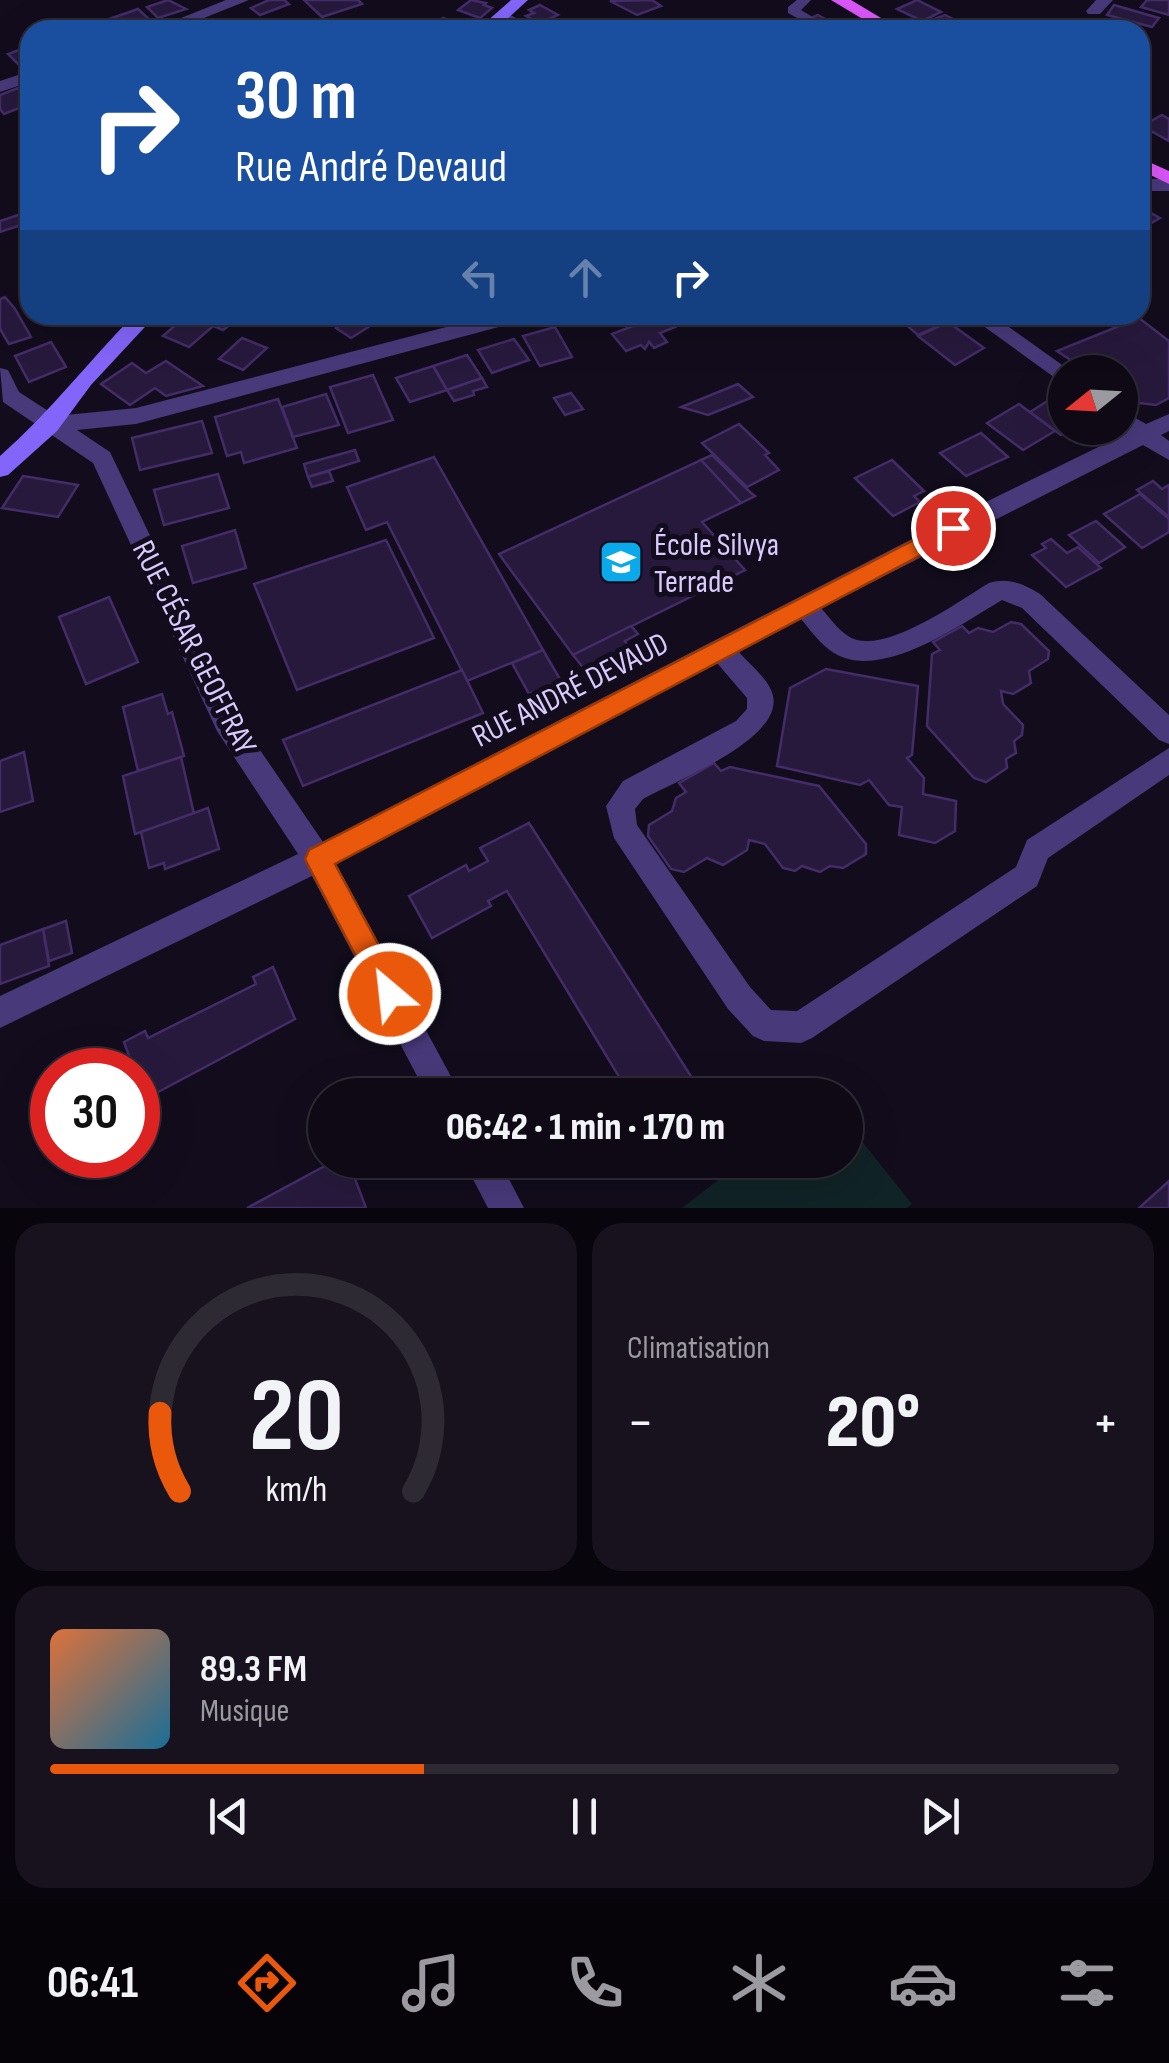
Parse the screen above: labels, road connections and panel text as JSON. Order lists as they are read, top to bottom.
{
  "streets": {
    "street": ["RUE CÉSAR GEOFFRAY", "RUE ANDRÉ DEVAUD"]
  },
  "crossings": [
    ["RUE CÉSAR GEOFFRAY", "RUE ANDRÉ DEVAUD"]
  ],
  "places": {
    "school or university": ["École Silvya Terrade"]
  },
  "north": "left",
  "page": {
    "turn": ["30 m", "Rue André Devaud"],
    "limit": "30",
    "trip": "06:42 · 1 min · 170 m",
    "tile": "Climatisation",
    "heat": ["−", "20°", "+"],
    "song": ["89.3 FM", "Musique"],
    "tabs": "06:41",
    "gauge": ["20", "km/h"]
  }
}
